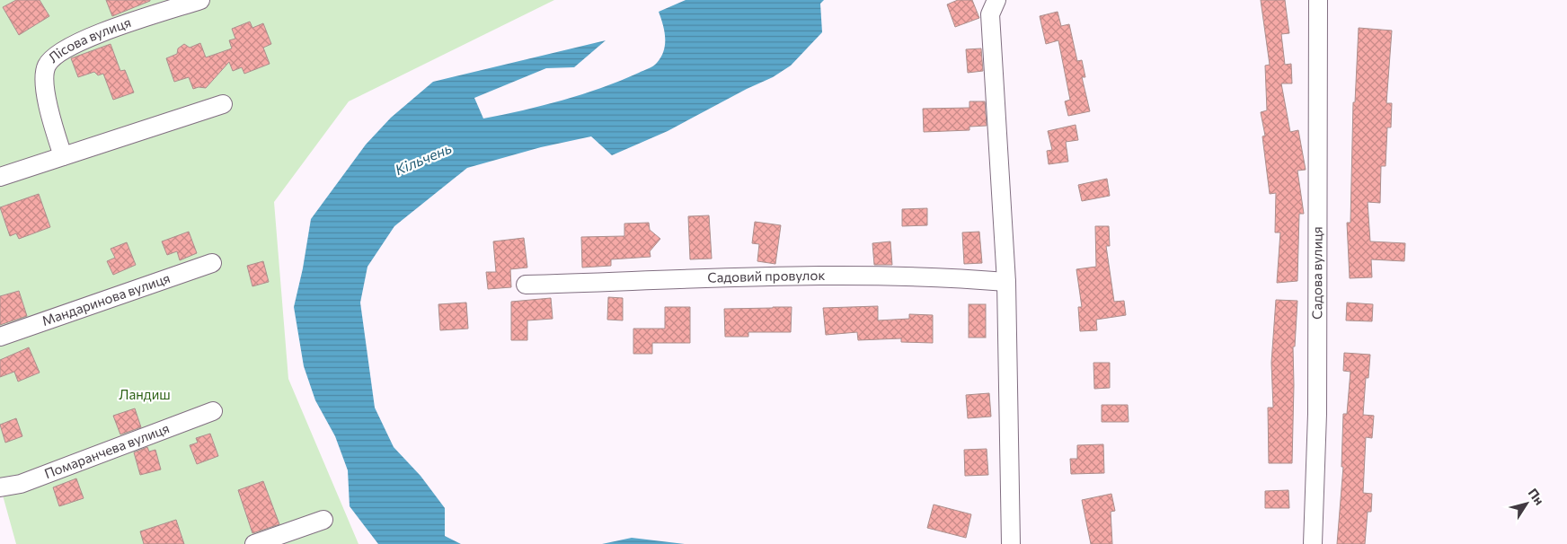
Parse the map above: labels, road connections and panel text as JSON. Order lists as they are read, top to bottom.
{
  "streets": {
    "street": [
      "Лісова вулиця",
      "Садова вулиця",
      "Садовий провулок",
      "Мандаринова вулиця",
      "Помаранчева вулиця"
    ]
  },
  "water": ["Кільчень"],
  "parks": ["Ландиш"],
  "north": "top right"
}
